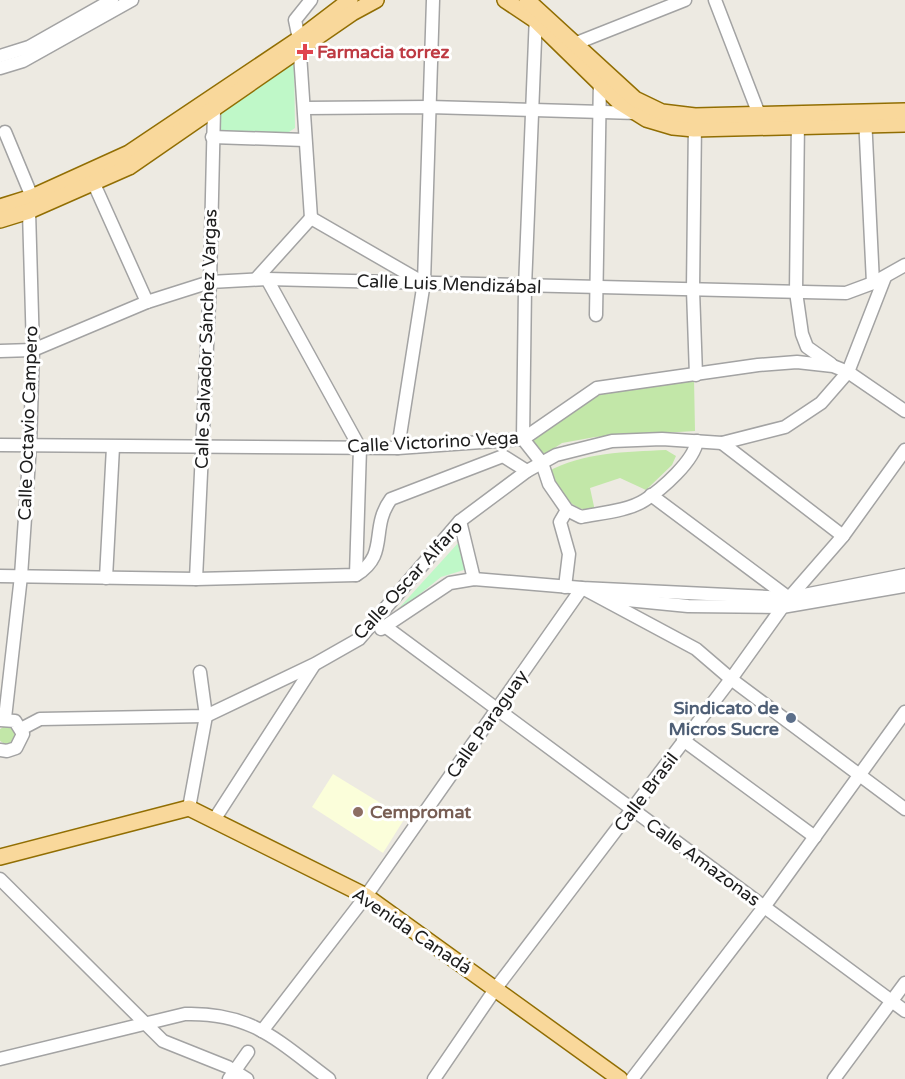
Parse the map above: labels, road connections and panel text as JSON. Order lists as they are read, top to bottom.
{
  "streets": {
    "main road": ["Avenida Canadá"],
    "street": [
      "Calle Luis Mendizábal",
      "Calle Salvador Sánchez Vargas",
      "Calle Octavio Campero",
      "Calle Victorino Vega",
      "Calle Oscar Alfaro",
      "Calle Paraguay",
      "Calle Brasil",
      "Calle Amazonas"
    ]
  },
  "crossings": [
    ["Calle Luis Mendizábal", "Calle Salvador Sánchez Vargas"],
    ["Calle Luis Mendizábal", "Calle Octavio Campero"],
    ["Calle Luis Mendizábal", "Calle Oscar Alfaro"],
    ["Calle Salvador Sánchez Vargas", "Calle Victorino Vega"],
    ["Calle Octavio Campero", "Calle Victorino Vega"],
    ["Calle Victorino Vega", "Calle Oscar Alfaro"],
    ["Calle Paraguay", "Calle Amazonas"],
    ["Calle Paraguay", "Avenida Canadá"],
    ["Calle Brasil", "Calle Amazonas"],
    ["Calle Brasil", "Avenida Canadá"]
  ],
  "places": {
    "health": ["Farmacia torrez"],
    "other": ["Sindicato de Micros Sucre", "Cempromat"]
  }
}
